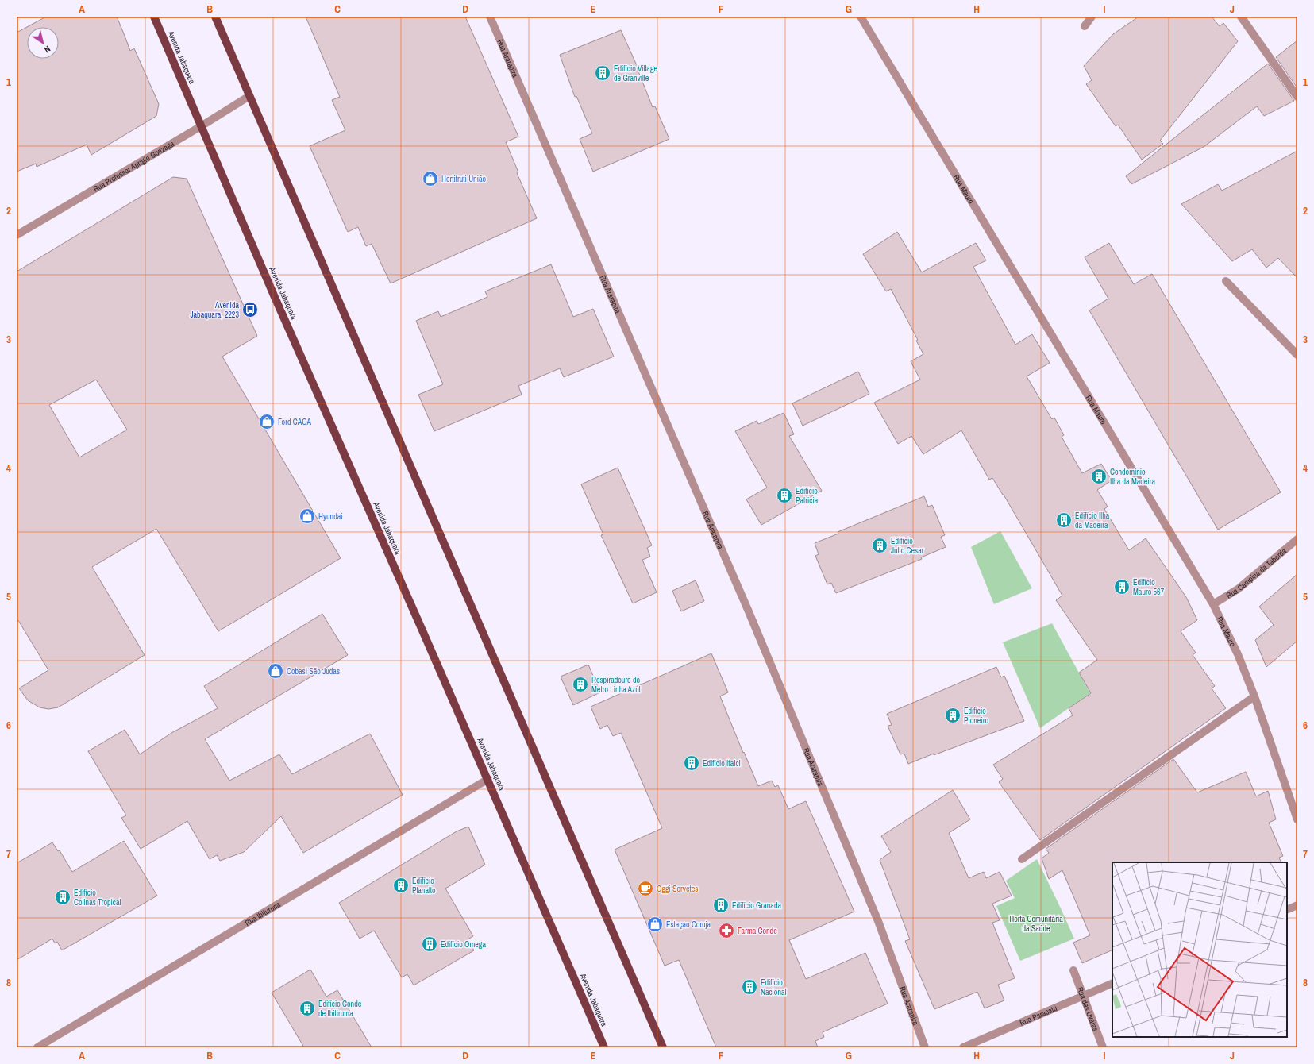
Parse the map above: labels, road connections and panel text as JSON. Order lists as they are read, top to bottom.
{
  "streets": {
    "main road": ["Avenida Jabaquara"],
    "street": [
      "Rua Ararapira",
      "Rua Professor Aprígio Gonzaga",
      "Rua Mauro",
      "Rua Campina da Taborda",
      "Rua Ibituruna",
      "Rua das Uváias",
      "Rua Paracatú"
    ]
  },
  "crossings": [
    ["Avenida Jabaquara", "Rua Professor Aprígio Gonzaga"],
    ["Avenida Jabaquara", "Rua Ibituruna"],
    ["Rua Mauro", "Rua Campina da Taborda"],
    ["Rua das Uváias", "Rua Paracatú"]
  ],
  "parks": ["Horta Comunitária da Saúde"],
  "places": {
    "building": [
      "Edifício Village de Granville",
      "Condomínio Ilha da Madeira",
      "Edifício Patricia",
      "Edifício Ilha da Madeira",
      "Edifício Julio Cesar",
      "Edifício Mauro 567",
      "Respiradouro do Metro Linha Azul",
      "Edifício Pioneiro",
      "Edifício Itaici",
      "Edifício Planalto",
      "Edifício Colinas Tropical",
      "Edifício Granada",
      "Edifício Omega",
      "Edifício Nacional",
      "Edifício Conde de Ibitiruma"
    ],
    "shop": [
      "Hortifruti União",
      "Ford CAOA",
      "Hyundai",
      "Cobasi São Judas",
      "Estaçao Coruja"
    ],
    "bus stop": ["Avenida Jabaquara, 2223"],
    "cafe": ["Oggi Sorvetes"],
    "pharmacy": ["Farma Conde"]
  },
  "north": "bottom right",
  "grid": {
    "columns": [
      "A",
      "B",
      "C",
      "D",
      "E",
      "F",
      "G",
      "H",
      "I",
      "J"
    ],
    "rows": [
      "1",
      "2",
      "3",
      "4",
      "5",
      "6",
      "7",
      "8"
    ]
  }
}
